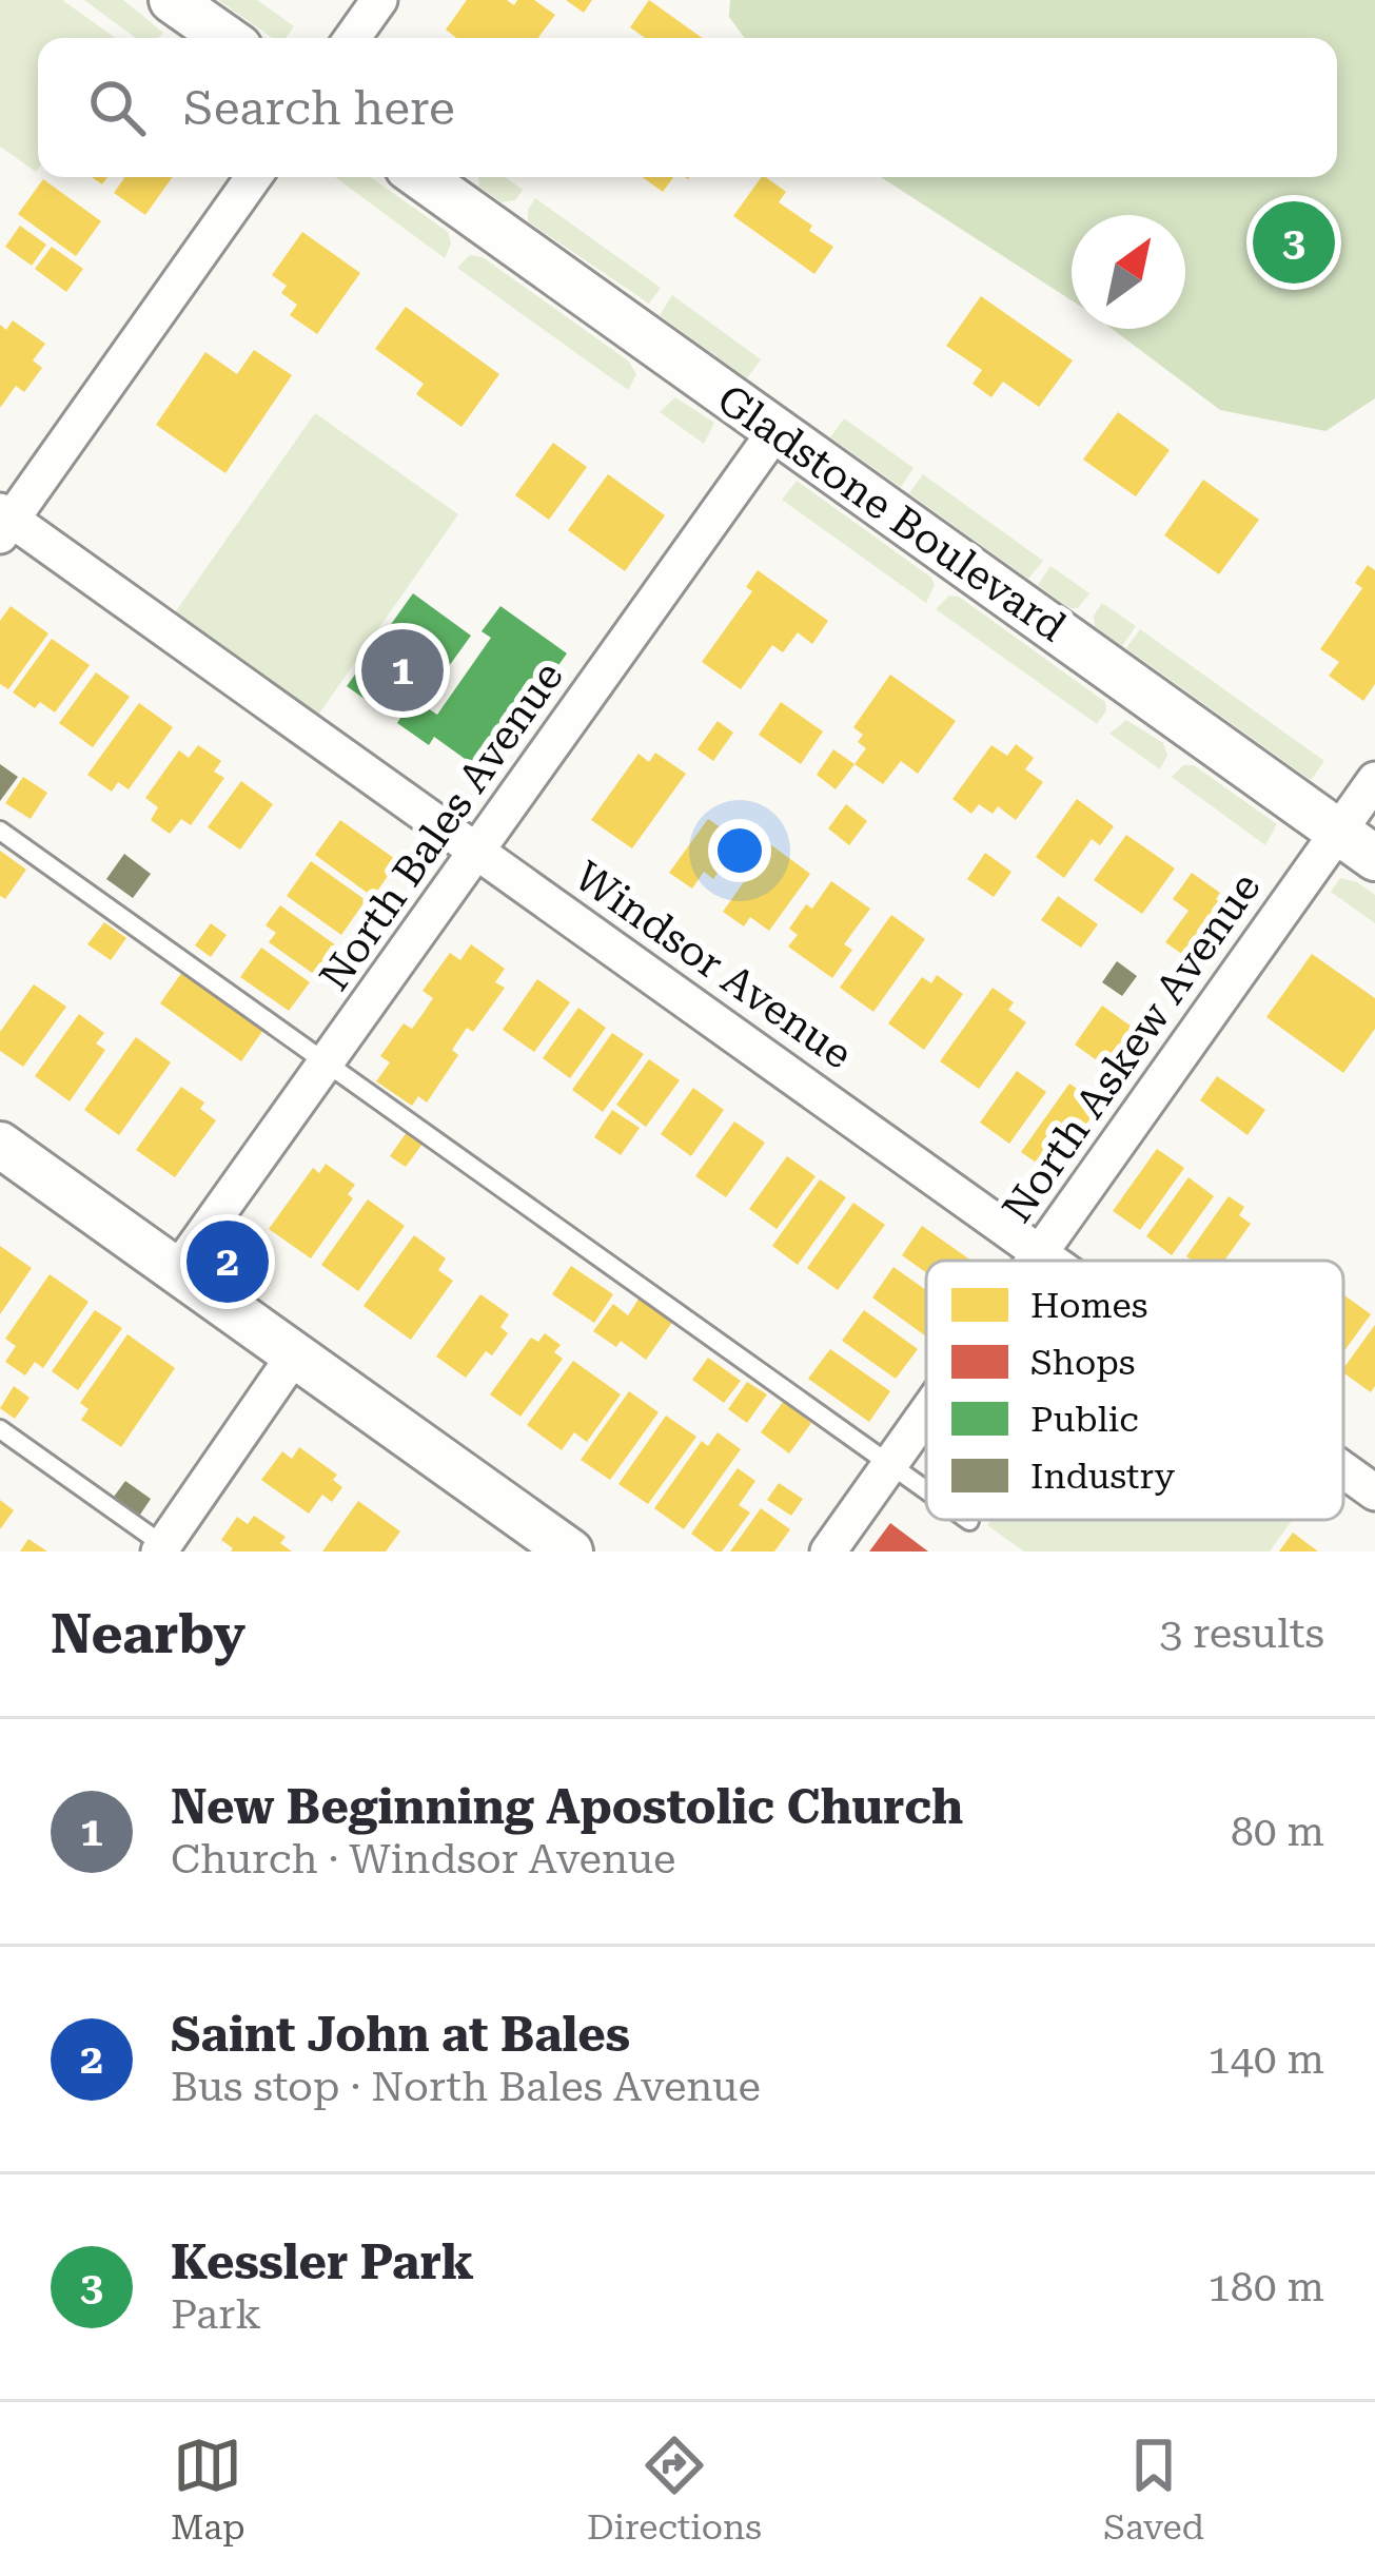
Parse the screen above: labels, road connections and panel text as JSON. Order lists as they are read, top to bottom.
{
  "streets": {
    "street": [
      "Gladstone Boulevard",
      "North Bales Avenue",
      "Windsor Avenue",
      "North Askew Avenue"
    ]
  },
  "crossings": [
    ["Gladstone Boulevard", "North Bales Avenue"],
    ["Gladstone Boulevard", "North Askew Avenue"],
    ["North Bales Avenue", "Windsor Avenue"],
    ["Windsor Avenue", "North Askew Avenue"]
  ],
  "legend": [
    "Homes",
    "Shops",
    "Public",
    "Industry"
  ],
  "north": "top right",
  "page": {
    "search": "Search here",
    "pins": ["3", "1", "2"],
    "heading": ["Nearby", "3 results"],
    "list": [
      {
        "mark": "1",
        "name": "New Beginning Apostolic Church",
        "note": "Church · Windsor Avenue",
        "value": "80 m"
      },
      {
        "mark": "2",
        "name": "Saint John at Bales",
        "note": "Bus stop · North Bales Avenue",
        "value": "140 m"
      },
      {
        "mark": "3",
        "name": "Kessler Park",
        "note": "Park",
        "value": "180 m"
      }
    ],
    "nav": ["Map", "Directions", "Saved"]
  }
}
